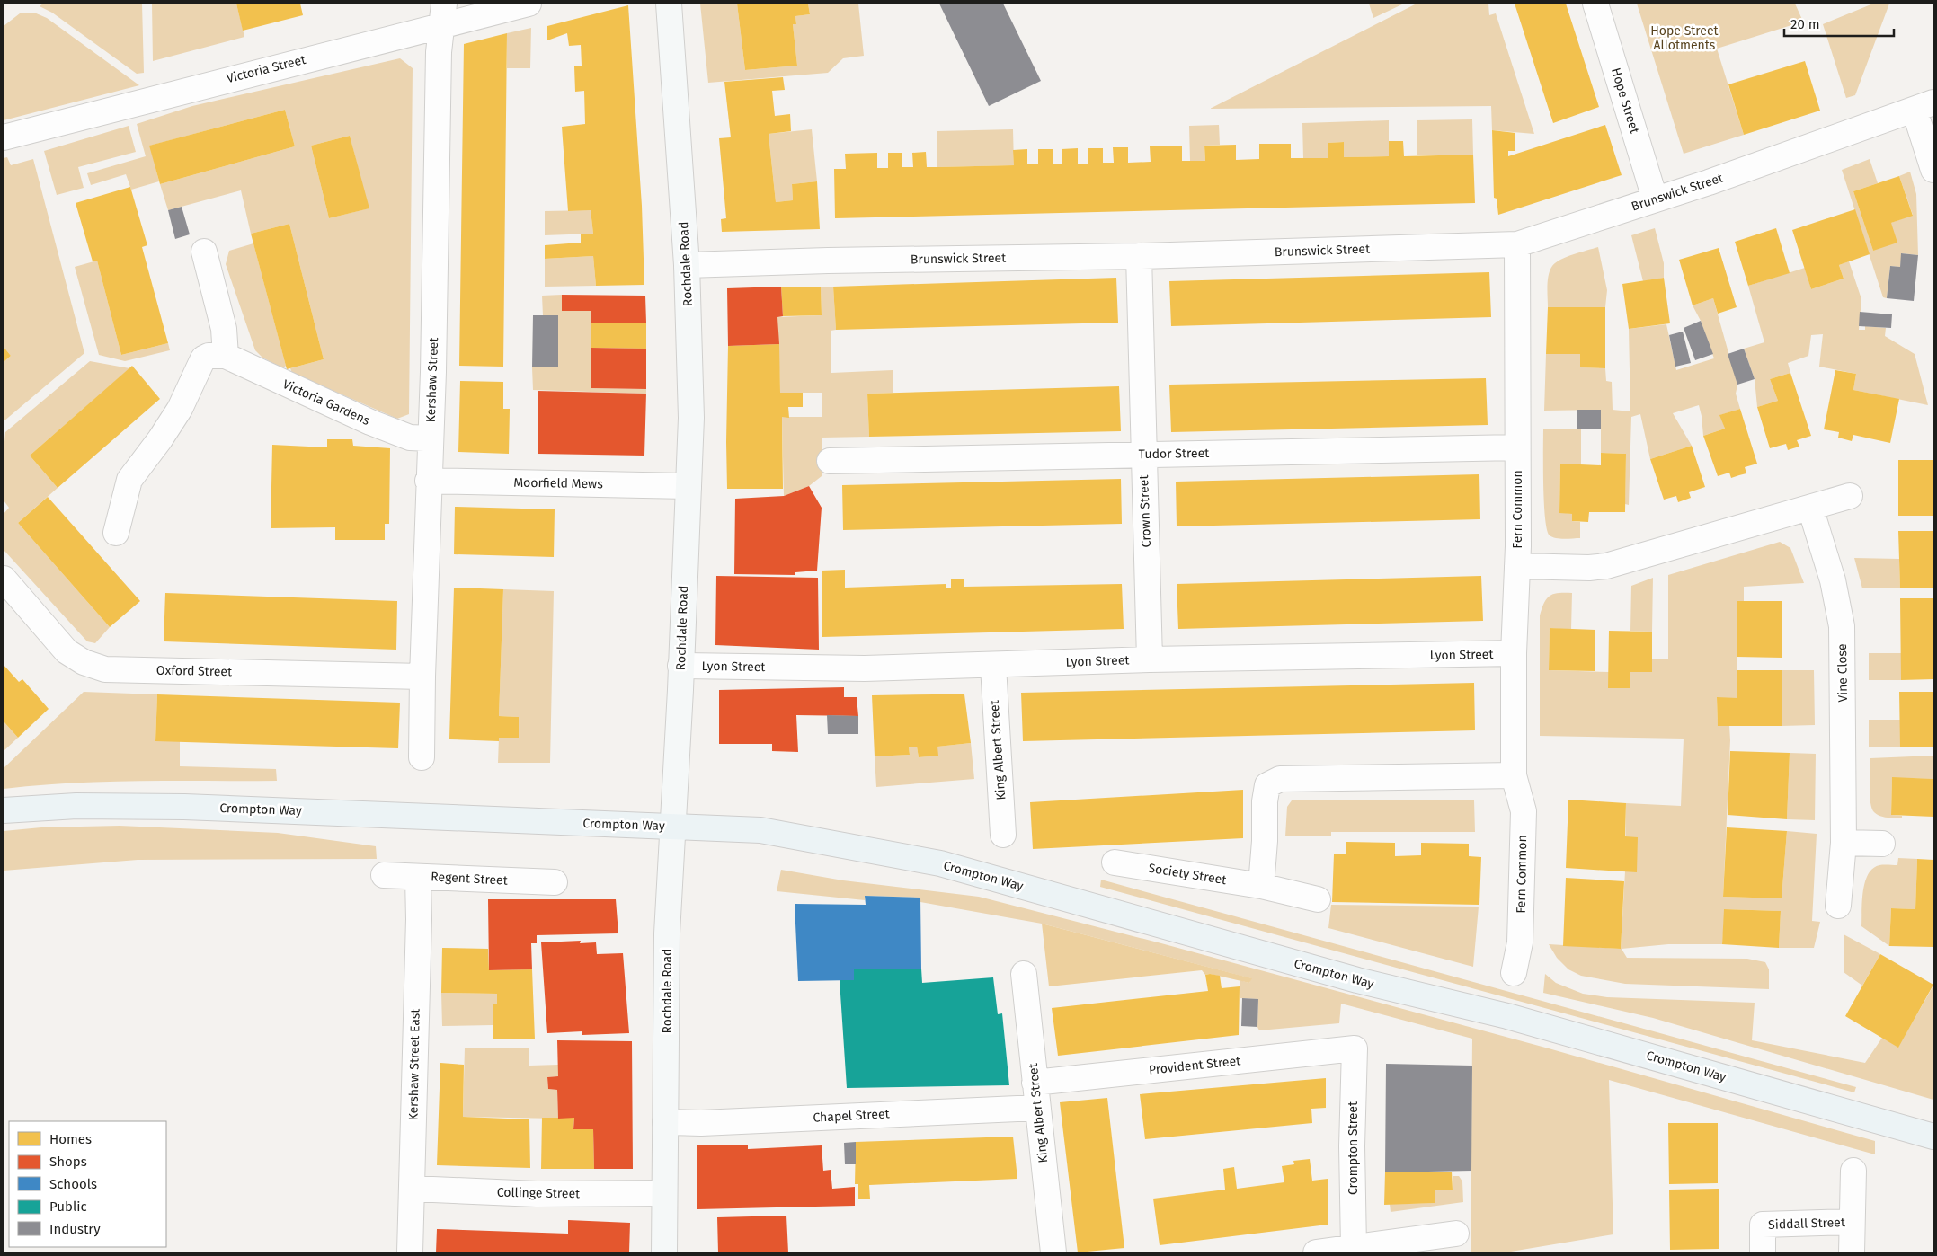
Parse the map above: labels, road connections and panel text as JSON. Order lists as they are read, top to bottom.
{
  "streets": {
    "main road": ["Rochdale Road", "Crompton Way"],
    "street": [
      "Victoria Street",
      "Hope Street",
      "Brunswick Street",
      "Kershaw Street",
      "Victoria Gardens",
      "Tudor Street",
      "Moorfield Mews",
      "Fern Common",
      "Crown Street",
      "Lyon Street",
      "Oxford Street",
      "Vine Close",
      "King Albert Street",
      "Society Street",
      "Regent Street",
      "Kershaw Street East",
      "Provident Street",
      "Chapel Street",
      "Crompton Street",
      "Collinge Street",
      "Siddall Street"
    ]
  },
  "crossings": [
    ["Victoria Street", "Kershaw Street"],
    ["Hope Street", "Brunswick Street"],
    ["Brunswick Street", "Rochdale Road"],
    ["Brunswick Street", "Fern Common"],
    ["Brunswick Street", "Crown Street"],
    ["Rochdale Road", "Moorfield Mews"],
    ["Rochdale Road", "Lyon Street"],
    ["Rochdale Road", "Crompton Way"],
    ["Rochdale Road", "Chapel Street"],
    ["Rochdale Road", "Collinge Street"],
    ["Kershaw Street", "Victoria Gardens"],
    ["Kershaw Street", "Moorfield Mews"],
    ["Kershaw Street", "Oxford Street"],
    ["Tudor Street", "Fern Common"],
    ["Tudor Street", "Crown Street"],
    ["Fern Common", "Lyon Street"],
    ["Crown Street", "Lyon Street"],
    ["Lyon Street", "King Albert Street"],
    ["King Albert Street", "Provident Street"],
    ["King Albert Street", "Chapel Street"],
    ["Regent Street", "Kershaw Street East"],
    ["Kershaw Street East", "Collinge Street"],
    ["Provident Street", "Crompton Street"]
  ],
  "parks": ["Hope Street Allotments"],
  "legend": [
    "Homes",
    "Shops",
    "Schools",
    "Public",
    "Industry"
  ],
  "scale_bar": "20 m"
}
